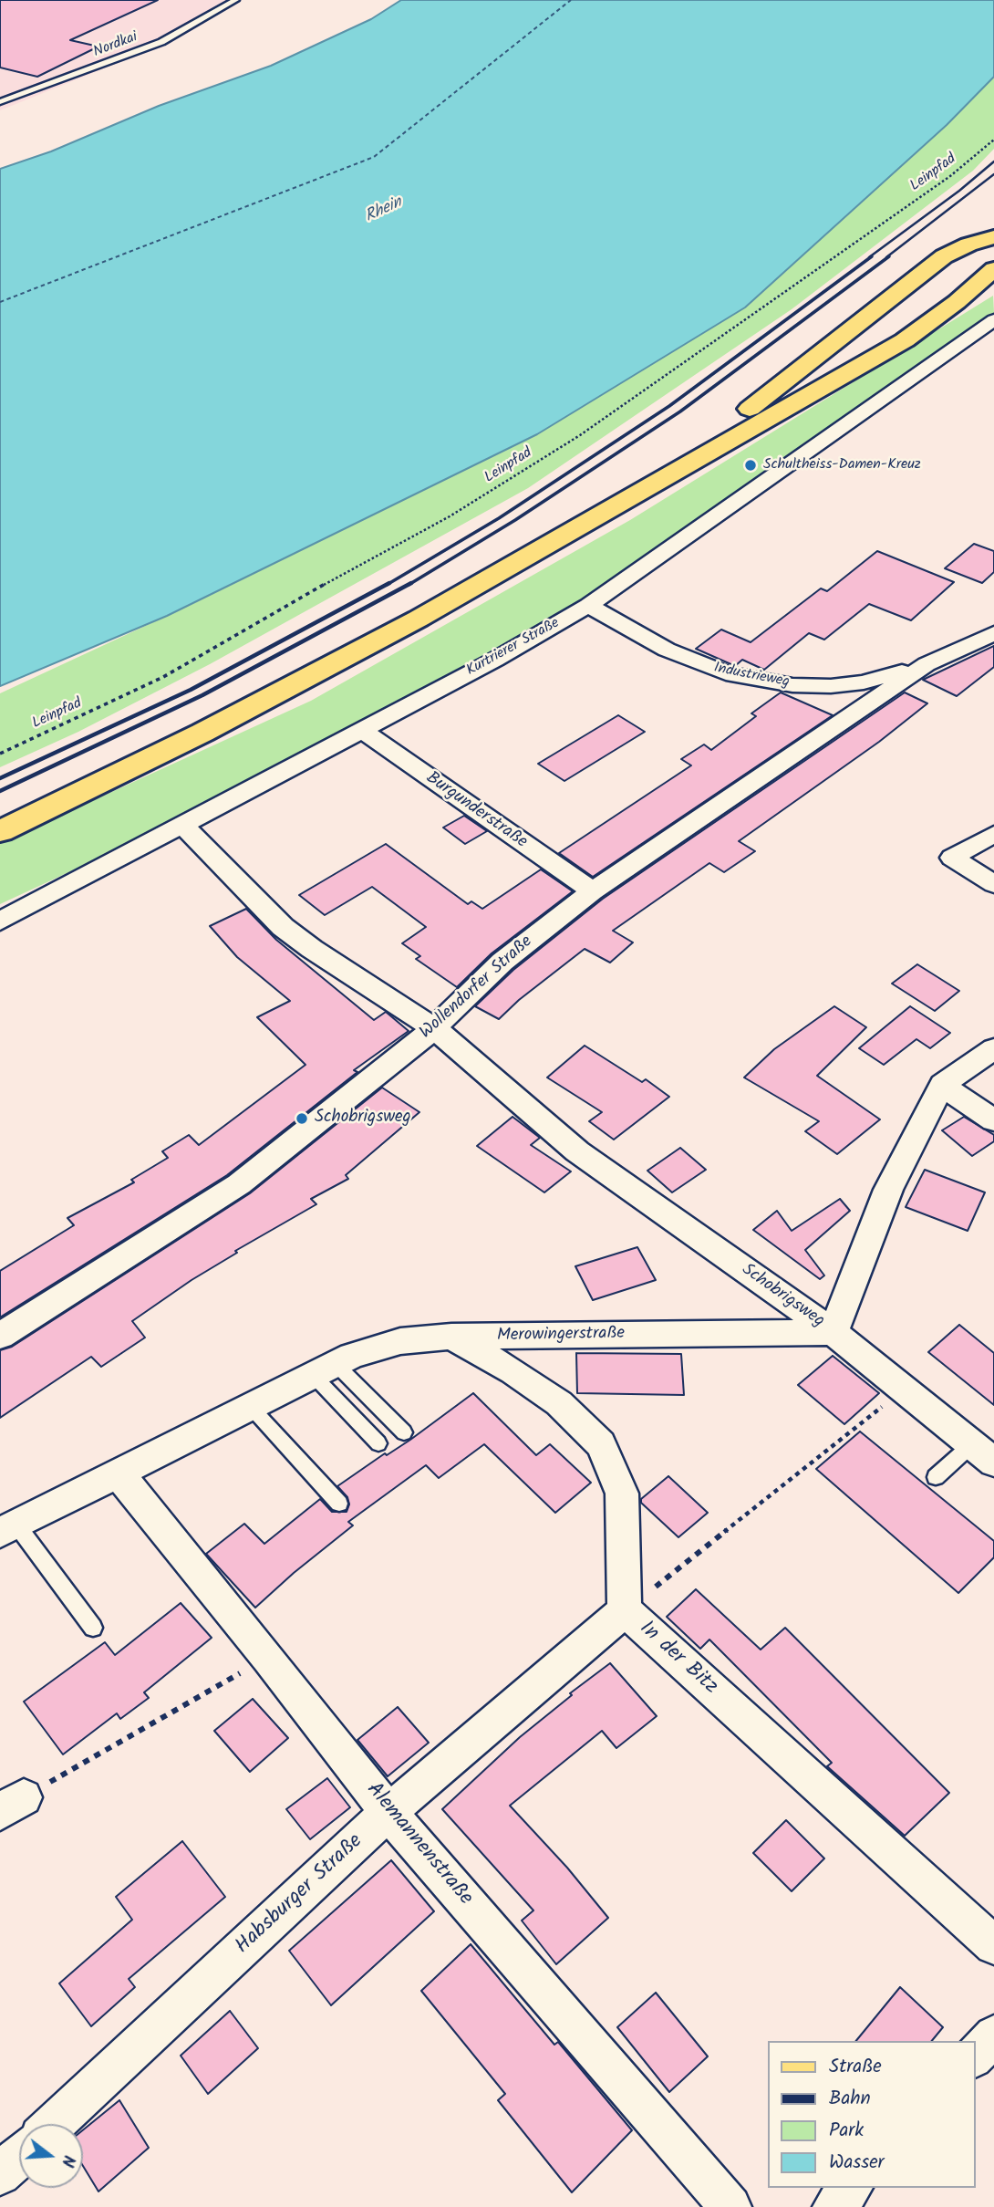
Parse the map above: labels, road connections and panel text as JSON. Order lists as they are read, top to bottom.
{
  "streets": {
    "street": [
      "Kurtrierer Straße",
      "Industrieweg",
      "Burgunderstraße",
      "Wollendorfer Straße",
      "Schobrigsweg",
      "Merowingerstraße",
      "In der Bitz",
      "Alemannenstraße",
      "Habsburger Straße"
    ],
    "lane": ["Nordkai"],
    "path": ["Leinpfad"]
  },
  "crossings": [
    ["Kurtrierer Straße", "Industrieweg"],
    ["Kurtrierer Straße", "Burgunderstraße"],
    ["Kurtrierer Straße", "Schobrigsweg"],
    ["Industrieweg", "Wollendorfer Straße"],
    ["Burgunderstraße", "Wollendorfer Straße"],
    ["Wollendorfer Straße", "Schobrigsweg"],
    ["Schobrigsweg", "Merowingerstraße"],
    ["Merowingerstraße", "In der Bitz"],
    ["Merowingerstraße", "Alemannenstraße"],
    ["In der Bitz", "Habsburger Straße"],
    ["Alemannenstraße", "Habsburger Straße"]
  ],
  "water": ["Rhein"],
  "places": ["Schultheiss-Damen-Kreuz", "Schobrigsweg"],
  "legend": [
    "Straße",
    "Bahn",
    "Park",
    "Wasser"
  ],
  "north": "right"
}
